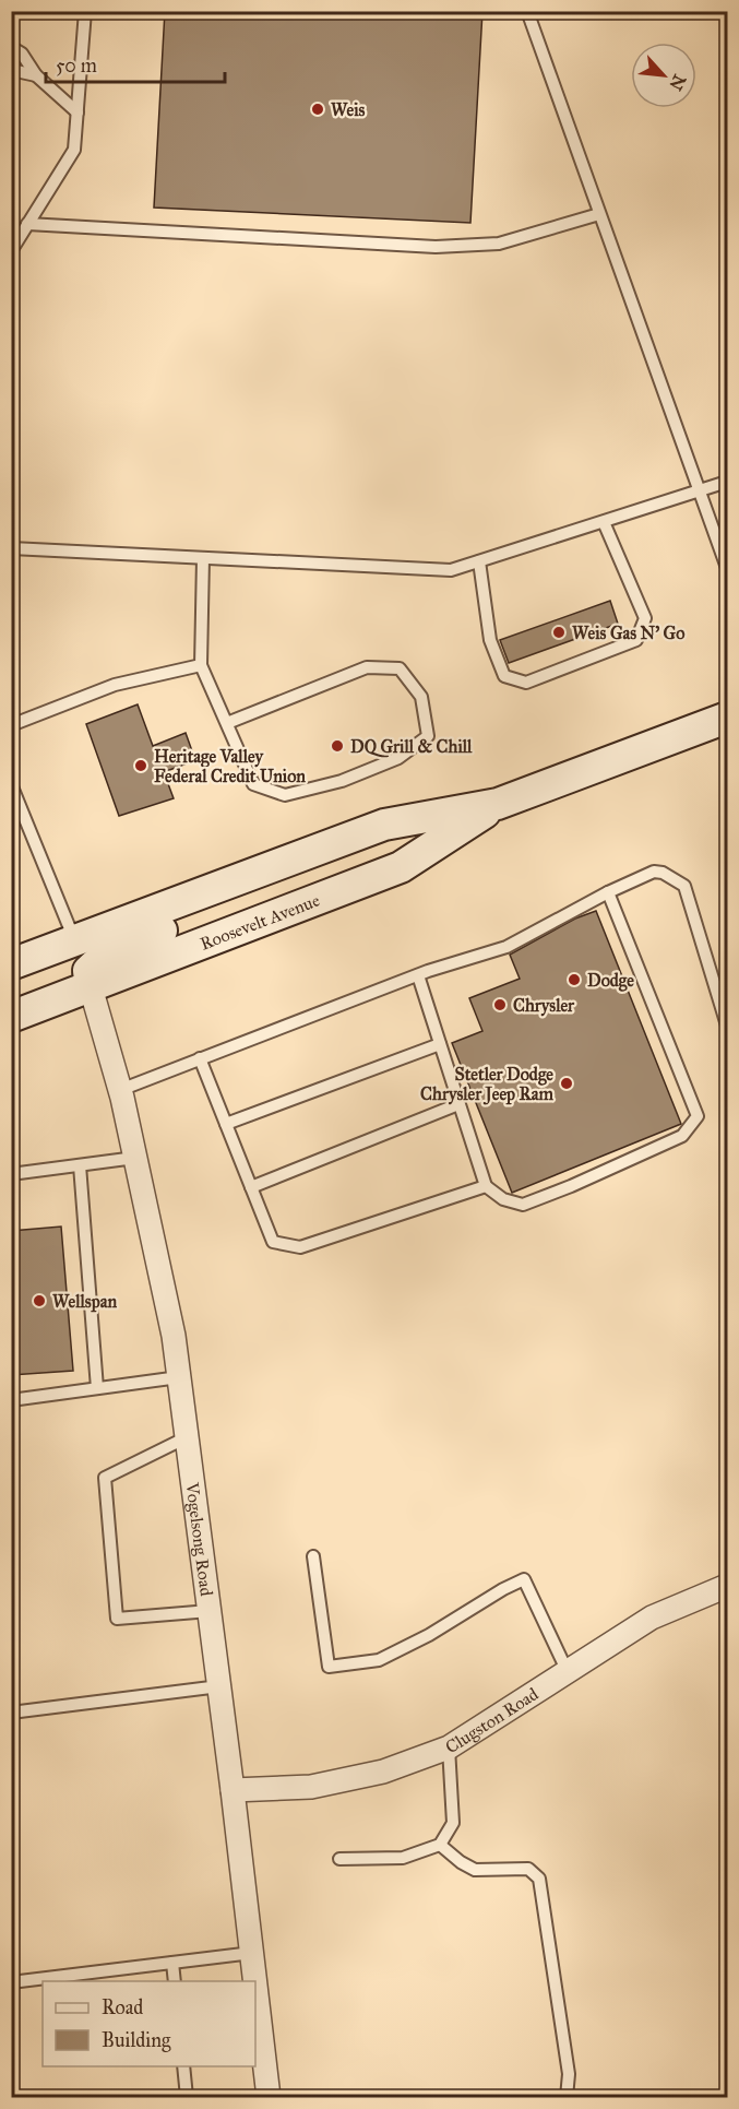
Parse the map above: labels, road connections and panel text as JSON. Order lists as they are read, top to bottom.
{
  "streets": {
    "main road": ["Roosevelt Avenue"],
    "street": ["Vogelsong Road", "Clugston Road"]
  },
  "crossings": [
    ["Roosevelt Avenue", "Vogelsong Road"],
    ["Vogelsong Road", "Clugston Road"]
  ],
  "places": [
    "Weis",
    "Weis Gas N' Go",
    "DQ Grill & Chill",
    "Heritage Valley Federal Credit Union",
    "Dodge",
    "Chrysler",
    "Stetler Dodge Chrysler Jeep Ram",
    "Wellspan"
  ],
  "legend": ["Road", "Building"],
  "scale_bar": "50 m",
  "north": "bottom right"
}
